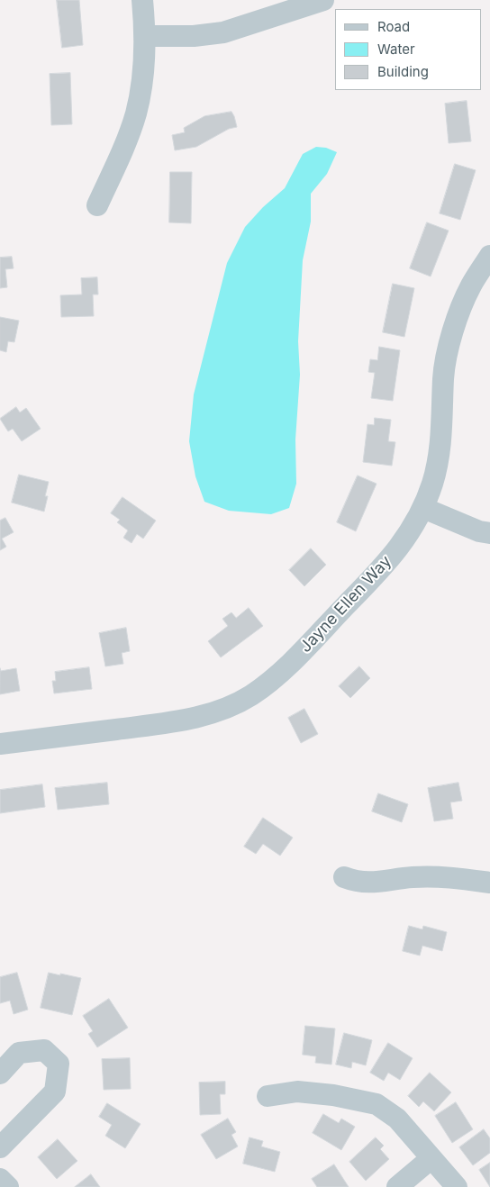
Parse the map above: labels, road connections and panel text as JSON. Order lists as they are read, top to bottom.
{
  "streets": {
    "street": ["Jayne Ellen Way"]
  },
  "legend": ["Road", "Water", "Building"]
}
